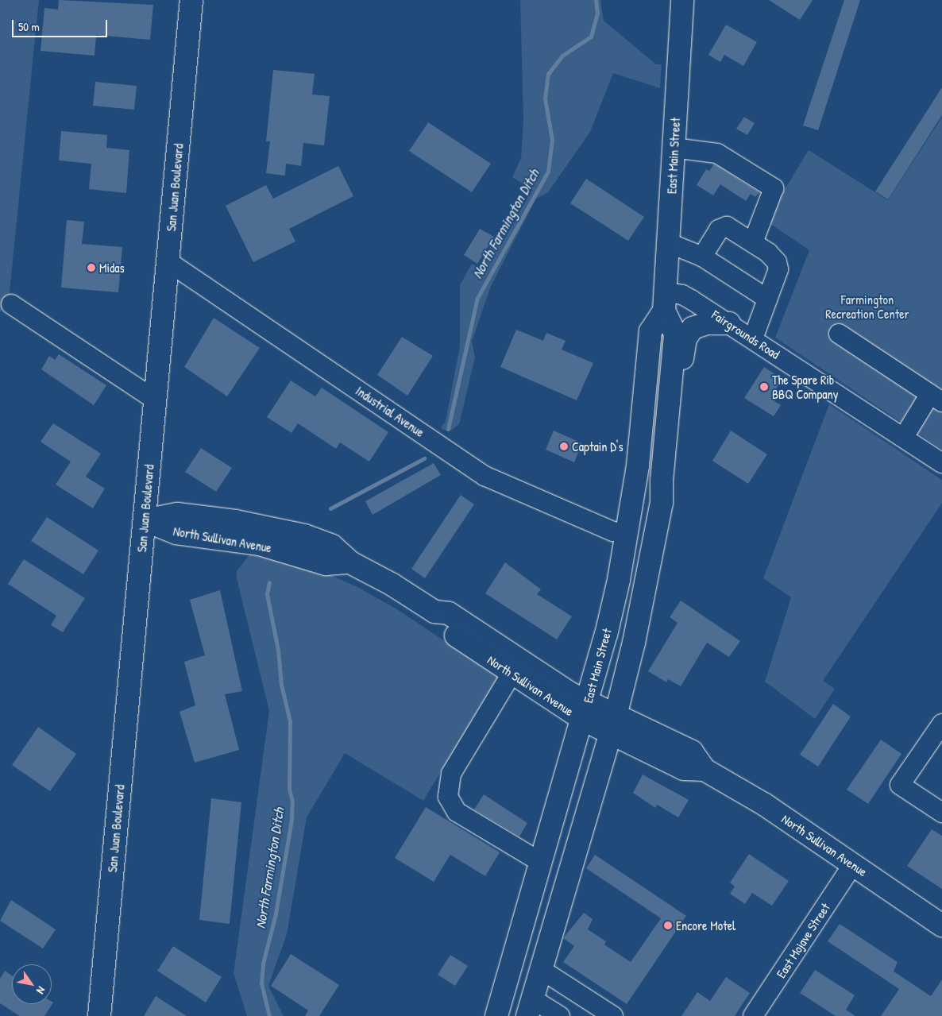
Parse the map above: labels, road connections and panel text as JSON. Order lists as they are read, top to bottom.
{
  "streets": {
    "main road": ["East Main Street", "San Juan Boulevard", "North Sullivan Avenue"],
    "street": ["Fairgrounds Road", "Industrial Avenue", "East Mojave Street"]
  },
  "crossings": [
    ["East Main Street", "Fairgrounds Road"],
    ["East Main Street", "Industrial Avenue"],
    ["East Main Street", "North Sullivan Avenue"],
    ["San Juan Boulevard", "Industrial Avenue"],
    ["San Juan Boulevard", "North Sullivan Avenue"],
    ["North Sullivan Avenue", "East Mojave Street"]
  ],
  "water": ["North Farmington Ditch"],
  "parks": ["Farmington Recreation Center"],
  "places": [
    "Midas",
    "The Spare Rib BBQ Company",
    "Captain D's",
    "Encore Motel"
  ],
  "scale_bar": "50 m",
  "north": "bottom right"
}
